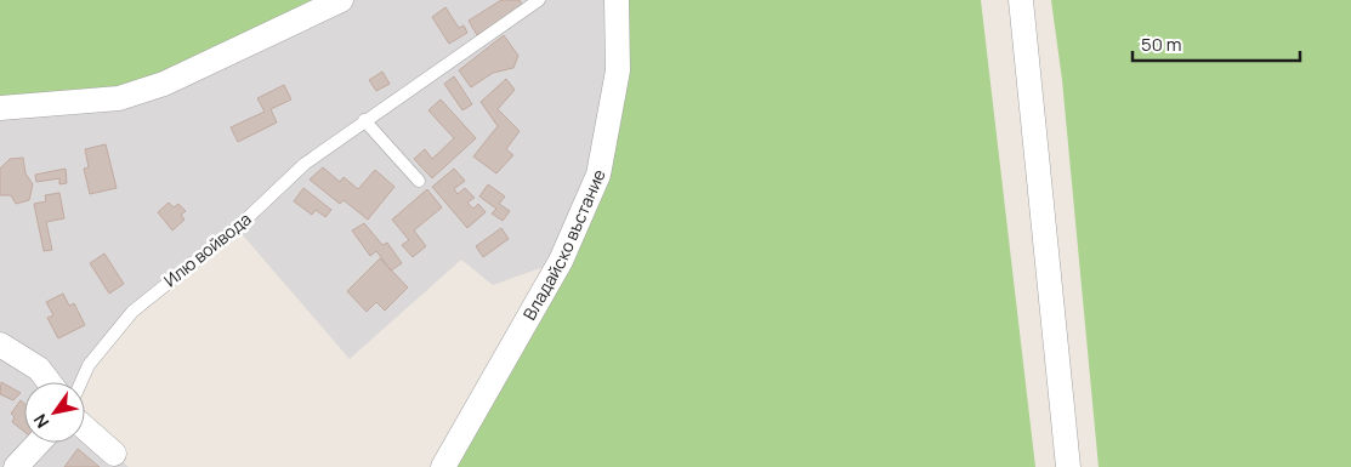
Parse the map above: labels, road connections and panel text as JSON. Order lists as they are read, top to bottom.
{
  "streets": {
    "street": ["Владайско въстание"],
    "lane": ["Илю войвода"]
  },
  "scale_bar": "50 m",
  "north": "bottom left"
}
